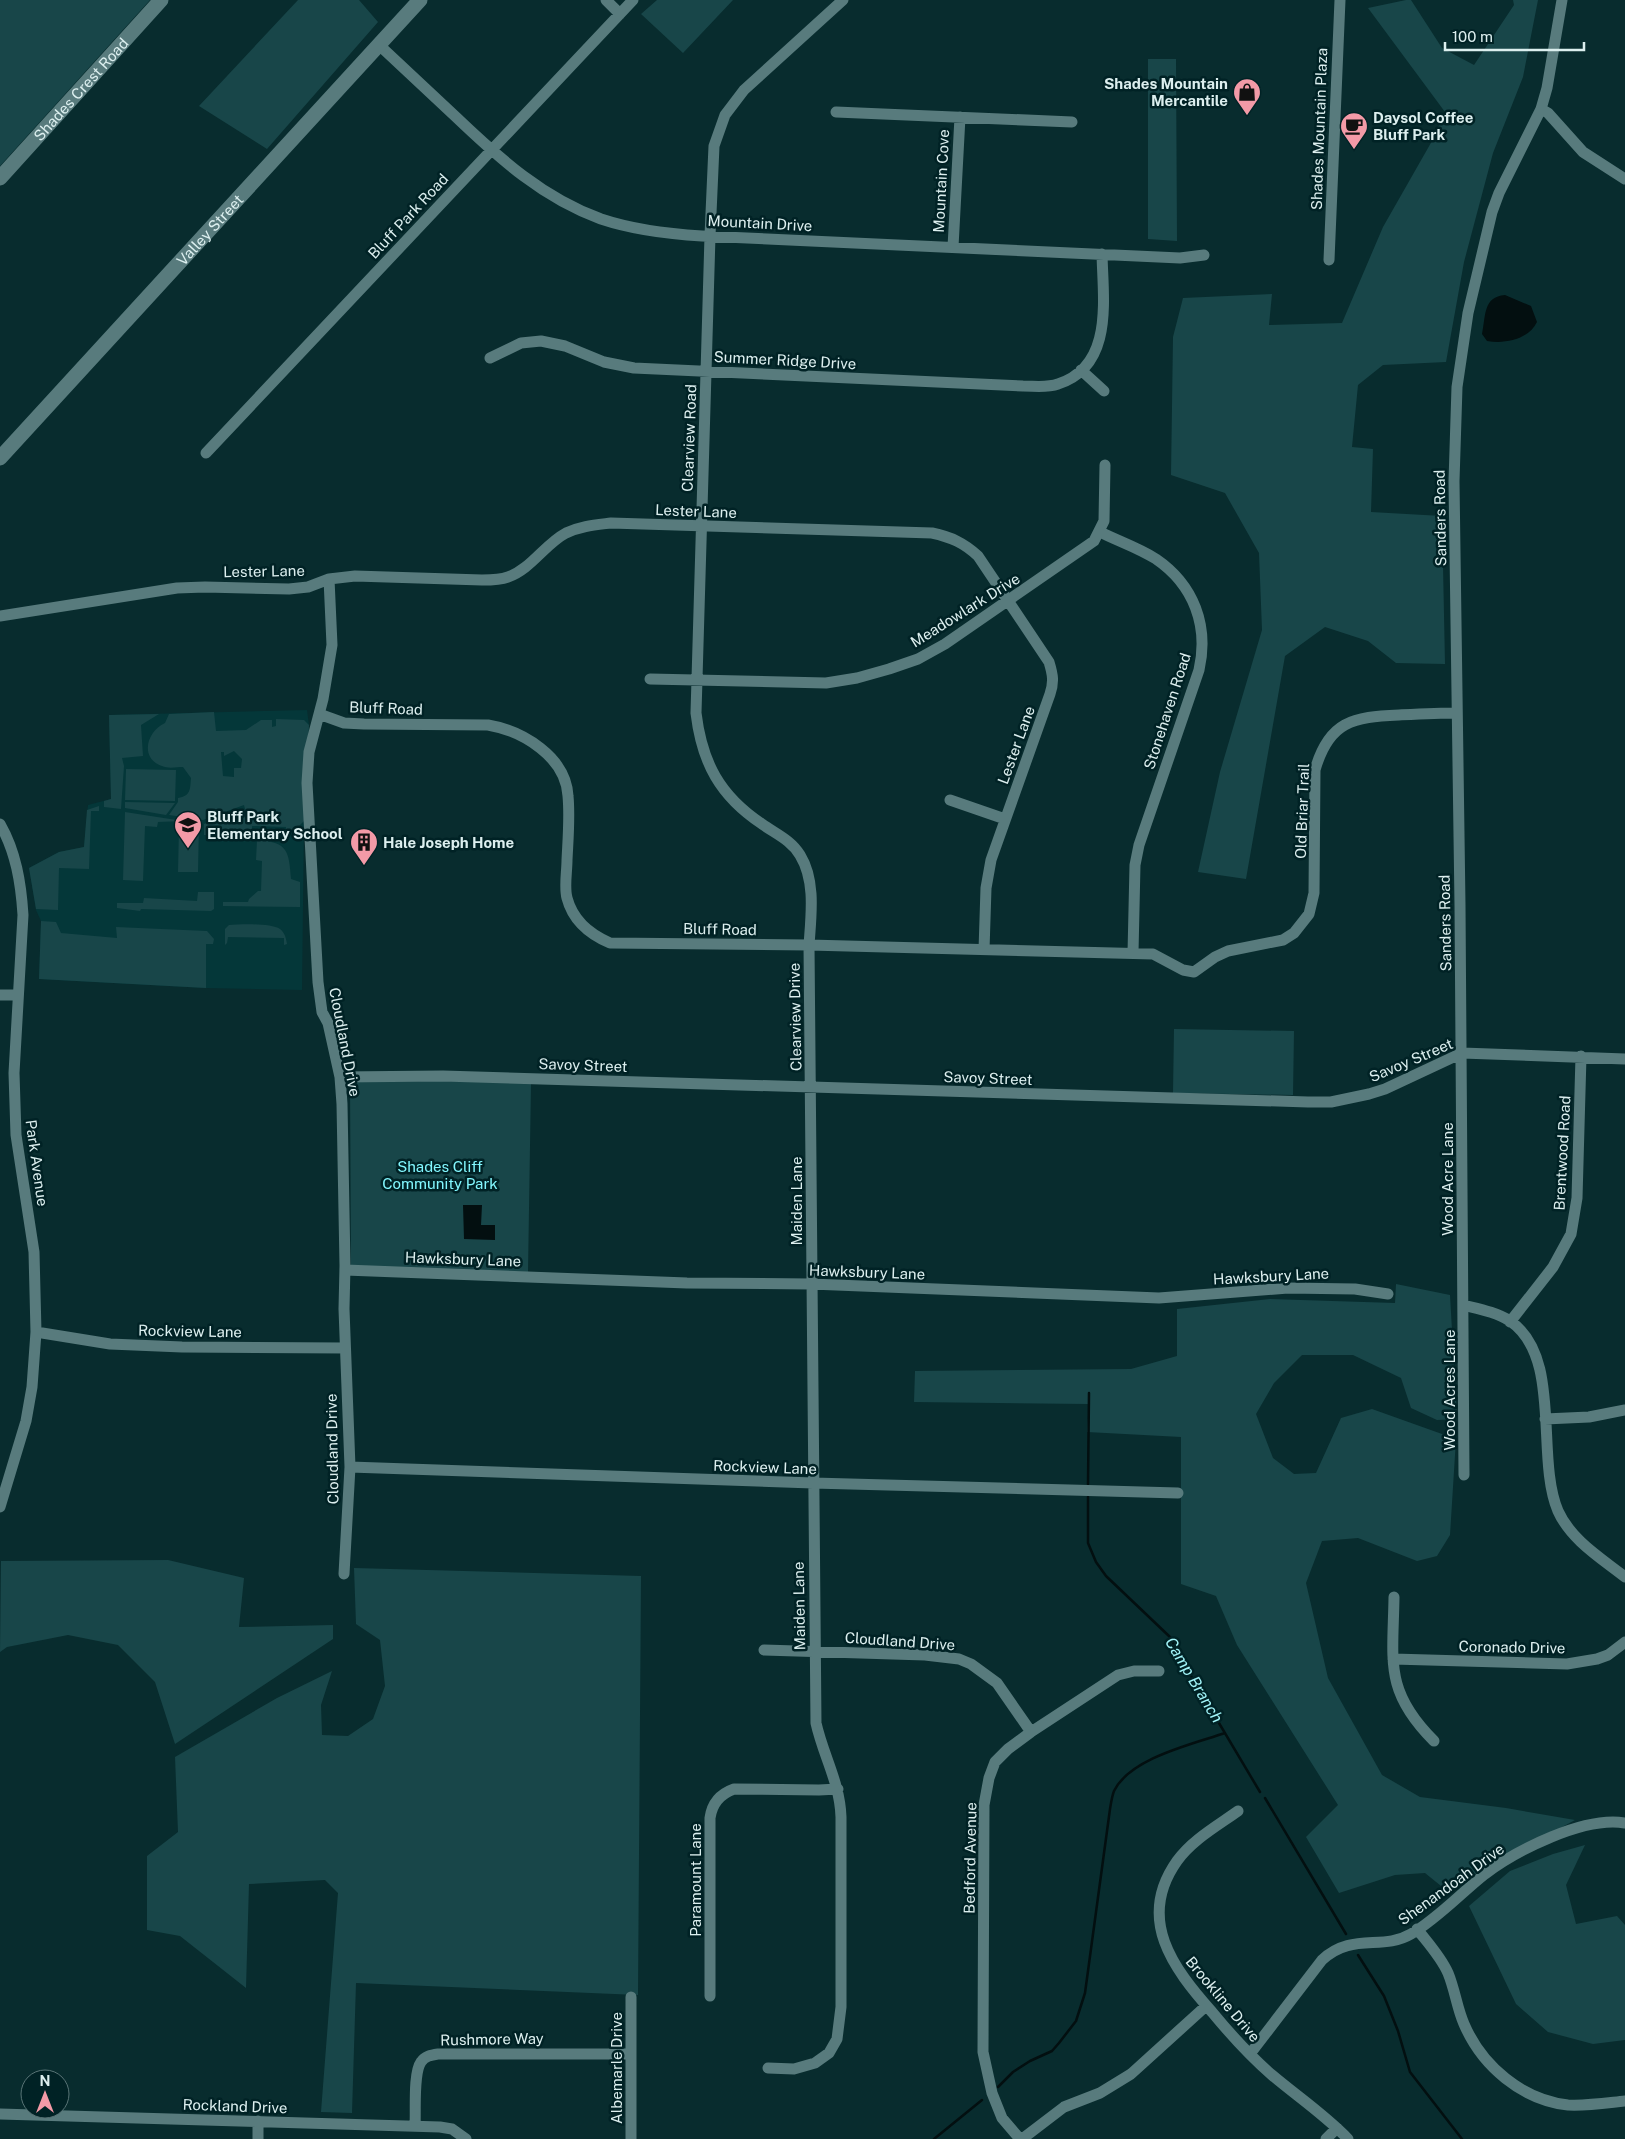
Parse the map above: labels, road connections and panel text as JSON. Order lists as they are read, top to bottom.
{
  "streets": {
    "street": [
      "Shades Crest Road",
      "Shades Mountain Plaza",
      "Mountain Cove",
      "Bluff Park Road",
      "Mountain Drive",
      "Valley Street",
      "Summer Ridge Drive",
      "Clearview Road",
      "Lester Lane",
      "Sanders Road",
      "Meadowlark Drive",
      "Bluff Road",
      "Stonehaven Road",
      "Old Briar Trail",
      "Clearview Drive",
      "Cloudland Drive",
      "Savoy Street",
      "Brentwood Road",
      "Park Avenue",
      "Wood Acre Lane",
      "Maiden Lane",
      "Hawksbury Lane",
      "Rockview Lane",
      "Wood Acres Lane",
      "Coronado Drive",
      "Bedford Avenue",
      "Paramount Lane",
      "Shenandoah Drive",
      "Brookline Drive",
      "Rushmore Way",
      "Albemarle Drive",
      "Rockland Drive"
    ]
  },
  "crossings": [
    ["Mountain Cove", "Mountain Drive"],
    ["Bluff Park Road", "Mountain Drive"],
    ["Mountain Drive", "Valley Street"],
    ["Mountain Drive", "Summer Ridge Drive"],
    ["Mountain Drive", "Clearview Road"],
    ["Summer Ridge Drive", "Clearview Road"],
    ["Clearview Road", "Lester Lane"],
    ["Clearview Road", "Meadowlark Drive"],
    ["Clearview Road", "Bluff Road"],
    ["Clearview Road", "Clearview Drive"],
    ["Lester Lane", "Meadowlark Drive"],
    ["Lester Lane", "Bluff Road"],
    ["Lester Lane", "Cloudland Drive"],
    ["Sanders Road", "Old Briar Trail"],
    ["Sanders Road", "Savoy Street"],
    ["Sanders Road", "Wood Acre Lane"],
    ["Meadowlark Drive", "Stonehaven Road"],
    ["Bluff Road", "Stonehaven Road"],
    ["Bluff Road", "Old Briar Trail"],
    ["Bluff Road", "Clearview Drive"],
    ["Bluff Road", "Cloudland Drive"],
    ["Clearview Drive", "Savoy Street"],
    ["Clearview Drive", "Maiden Lane"],
    ["Cloudland Drive", "Savoy Street"],
    ["Cloudland Drive", "Maiden Lane"],
    ["Cloudland Drive", "Hawksbury Lane"],
    ["Cloudland Drive", "Rockview Lane"],
    ["Cloudland Drive", "Bedford Avenue"],
    ["Savoy Street", "Brentwood Road"],
    ["Savoy Street", "Wood Acre Lane"],
    ["Savoy Street", "Maiden Lane"],
    ["Park Avenue", "Rockview Lane"],
    ["Wood Acre Lane", "Wood Acres Lane"],
    ["Maiden Lane", "Hawksbury Lane"],
    ["Maiden Lane", "Rockview Lane"],
    ["Maiden Lane", "Paramount Lane"],
    ["Shenandoah Drive", "Brookline Drive"],
    ["Rushmore Way", "Albemarle Drive"],
    ["Rushmore Way", "Rockland Drive"]
  ],
  "water": ["Camp Branch"],
  "parks": ["Shades Cliff Community Park"],
  "places": {
    "shop": ["Shades Mountain Mercantile"],
    "cafe": ["Daysol Coffee Bluff Park"],
    "school or university": ["Bluff Park Elementary School"],
    "building": ["Hale Joseph Home"]
  },
  "scale_bar": "100 m",
  "north": "top"
}
